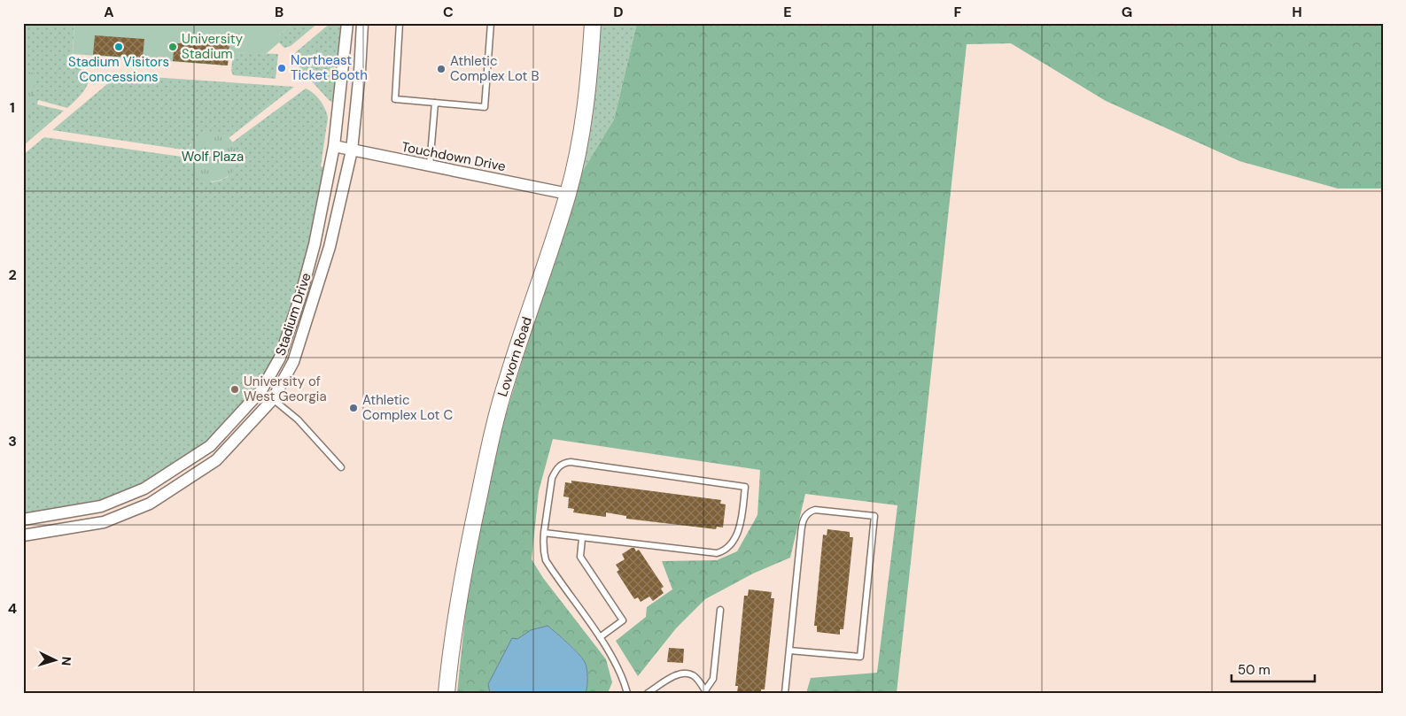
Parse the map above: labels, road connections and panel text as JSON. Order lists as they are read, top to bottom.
{
  "streets": {
    "street": ["Touchdown Drive", "Stadium Drive", "Lovvorn Road"]
  },
  "crossings": [
    ["Touchdown Drive", "Stadium Drive"],
    ["Touchdown Drive", "Lovvorn Road"]
  ],
  "parks": ["Wolf Plaza"],
  "places": [
    "Stadium Visitors Concessions",
    "University Stadium",
    "Northeast Ticket Booth",
    "Athletic Complex Lot B",
    "University of West Georgia",
    "Athletic Complex Lot C"
  ],
  "scale_bar": "50 m",
  "north": "right",
  "grid": {
    "columns": [
      "A",
      "B",
      "C",
      "D",
      "E",
      "F",
      "G",
      "H"
    ],
    "rows": [
      "1",
      "2",
      "3",
      "4"
    ]
  }
}
